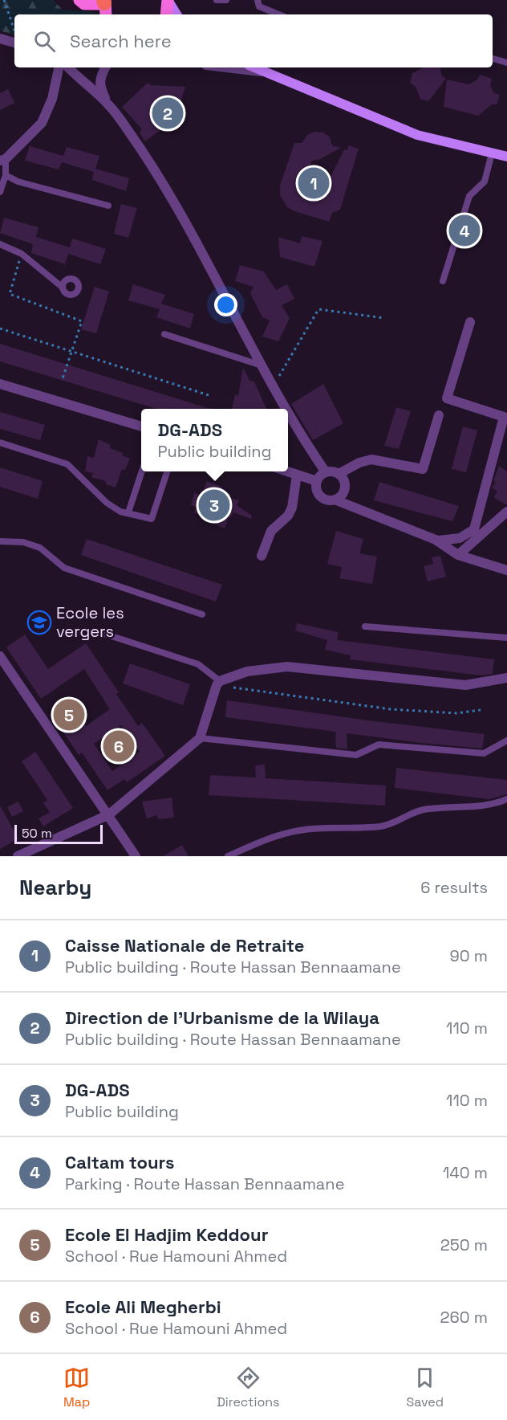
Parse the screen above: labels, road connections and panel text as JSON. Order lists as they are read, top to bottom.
{
  "places": {
    "school or university": ["Ecole les vergers"]
  },
  "scale_bar": "50 m",
  "page": {
    "search": "Search here",
    "pins": [
      "2",
      "1",
      "4",
      "3",
      "5",
      "6"
    ],
    "popup": ["DG-ADS", "Public building"],
    "scale": "50 m",
    "heading": ["Nearby", "6 results"],
    "list": [
      {
        "mark": "1",
        "name": "Caisse Nationale de Retraite",
        "note": "Public building · Route Hassan Bennaamane",
        "value": "90 m"
      },
      {
        "mark": "2",
        "name": "Direction de l'Urbanisme de la Wilaya",
        "note": "Public building · Route Hassan Bennaamane",
        "value": "110 m"
      },
      {
        "mark": "3",
        "name": "DG-ADS",
        "note": "Public building",
        "value": "110 m"
      },
      {
        "mark": "4",
        "name": "Caltam tours",
        "note": "Parking · Route Hassan Bennaamane",
        "value": "140 m"
      },
      {
        "mark": "5",
        "name": "Ecole El Hadjim Keddour",
        "note": "School · Rue Hamouni Ahmed",
        "value": "250 m"
      },
      {
        "mark": "6",
        "name": "Ecole Ali Megherbi",
        "note": "School · Rue Hamouni Ahmed",
        "value": "260 m"
      }
    ],
    "nav": ["Map", "Directions", "Saved"]
  }
}
